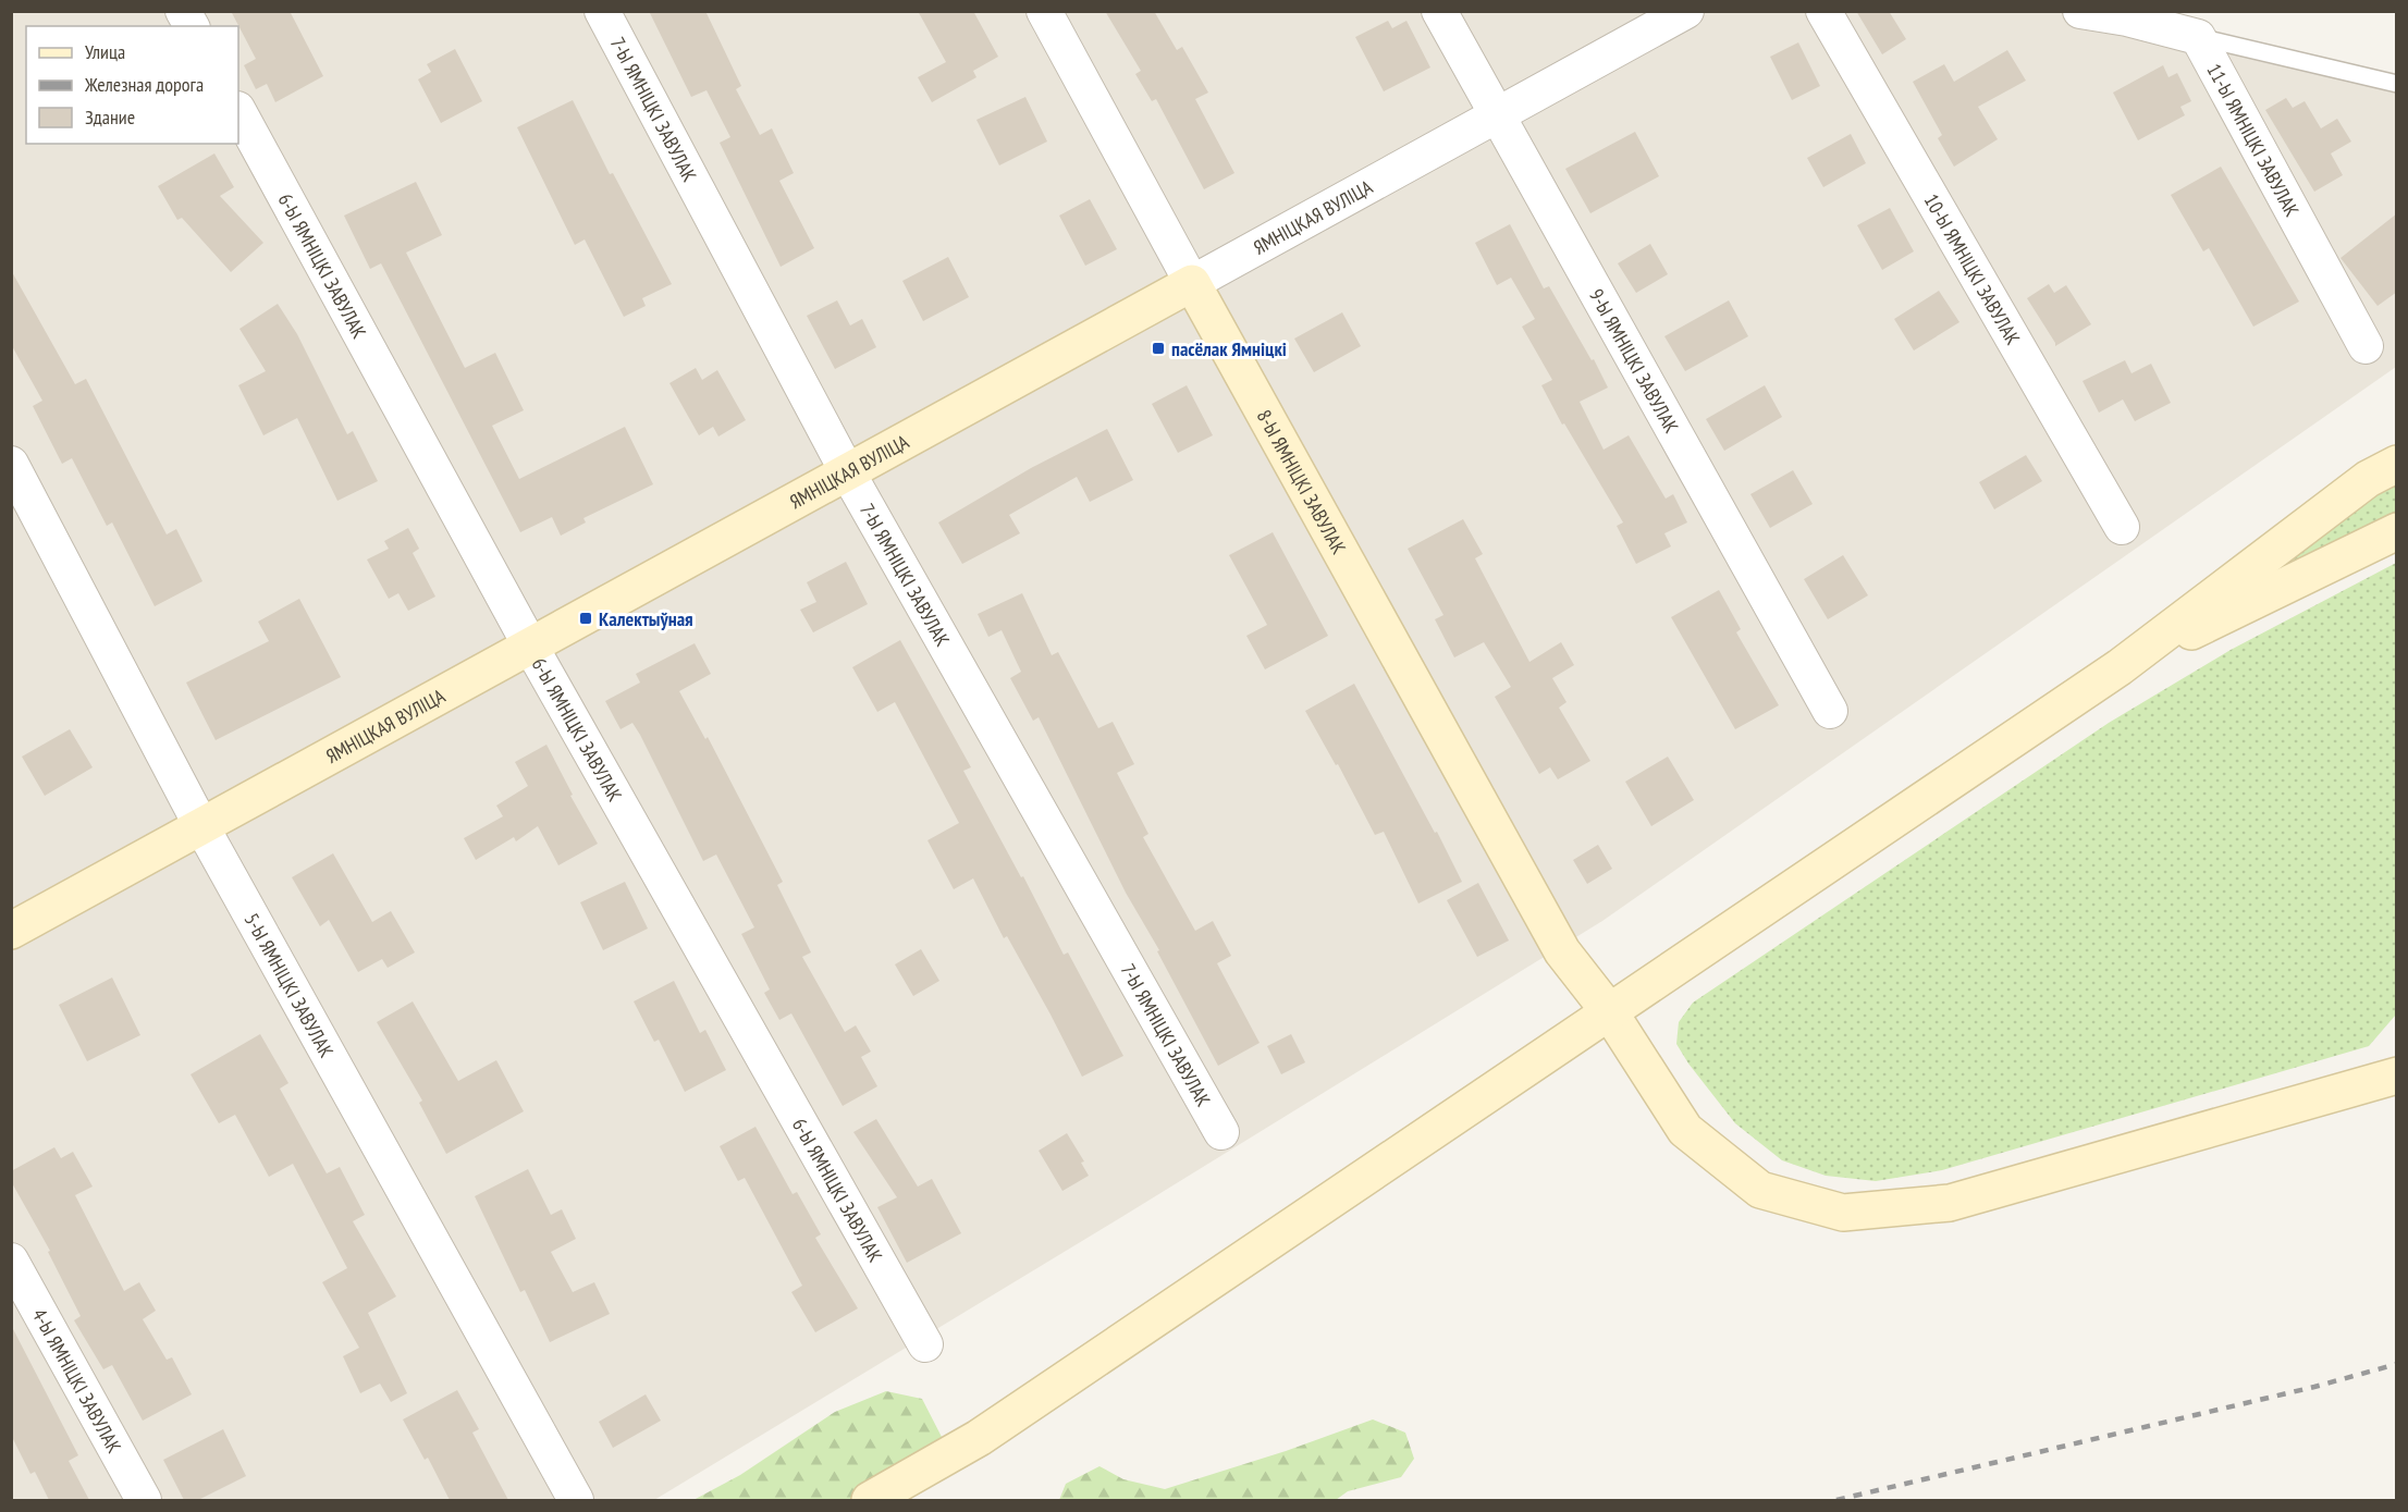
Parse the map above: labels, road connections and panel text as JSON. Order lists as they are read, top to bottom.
{
  "streets": {
    "main road": ["ЯМНІЦКАЯ ВУЛІЦА", "8-Ы ЯМНІЦКІ ЗАВУЛАК"],
    "street": [
      "7-Ы ЯМНІЦКІ ЗАВУЛАК",
      "11-Ы ЯМНІЦКІ ЗАВУЛАК",
      "6-Ы ЯМНІЦКІ ЗАВУЛАК",
      "10-Ы ЯМНІЦКІ ЗАВУЛАК",
      "9-Ы ЯМНІЦКІ ЗАВУЛАК",
      "5-Ы ЯМНІЦКІ ЗАВУЛАК",
      "4-Ы ЯМНІЦКІ ЗАВУЛАК"
    ]
  },
  "crossings": [
    ["7-Ы ЯМНІЦКІ ЗАВУЛАК", "ЯМНІЦКАЯ ВУЛІЦА"],
    ["ЯМНІЦКАЯ ВУЛІЦА", "6-Ы ЯМНІЦКІ ЗАВУЛАК"],
    ["ЯМНІЦКАЯ ВУЛІЦА", "9-Ы ЯМНІЦКІ ЗАВУЛАК"],
    ["ЯМНІЦКАЯ ВУЛІЦА", "8-Ы ЯМНІЦКІ ЗАВУЛАК"],
    ["ЯМНІЦКАЯ ВУЛІЦА", "5-Ы ЯМНІЦКІ ЗАВУЛАК"]
  ],
  "places": {
    "transit": ["пасёлак Ямніцкі", "Калектыўная"]
  },
  "legend": ["Улица", "Железная дорога", "Здание"]
}
